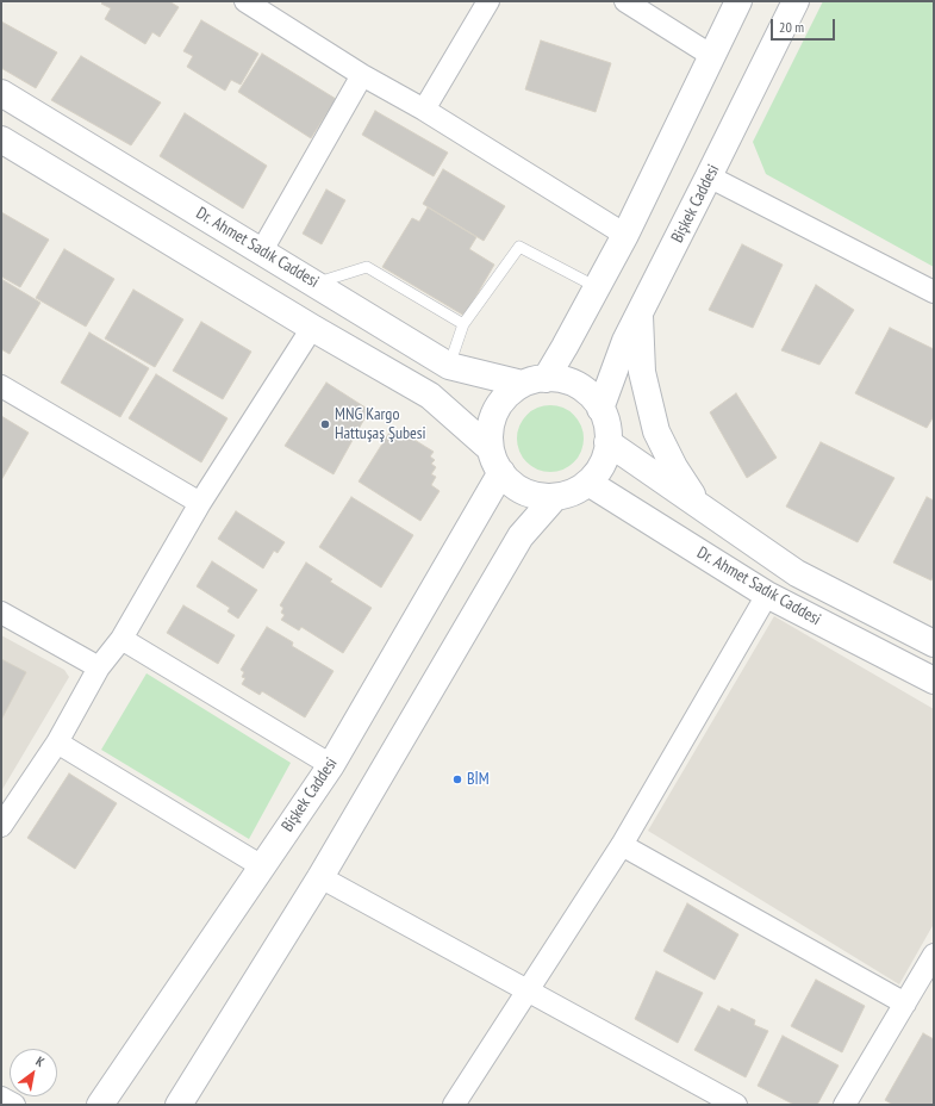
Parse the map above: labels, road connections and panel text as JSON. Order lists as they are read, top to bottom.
{
  "streets": {
    "street": ["Bişkek Caddesi", "Dr. Ahmet Sadık Caddesi"]
  },
  "crossings": [
    ["Bişkek Caddesi", "Dr. Ahmet Sadık Caddesi"]
  ],
  "places": ["MNG Kargo Hattuşaş Şubesi", "BİM"],
  "scale_bar": "20 m",
  "north": "top right"
}
